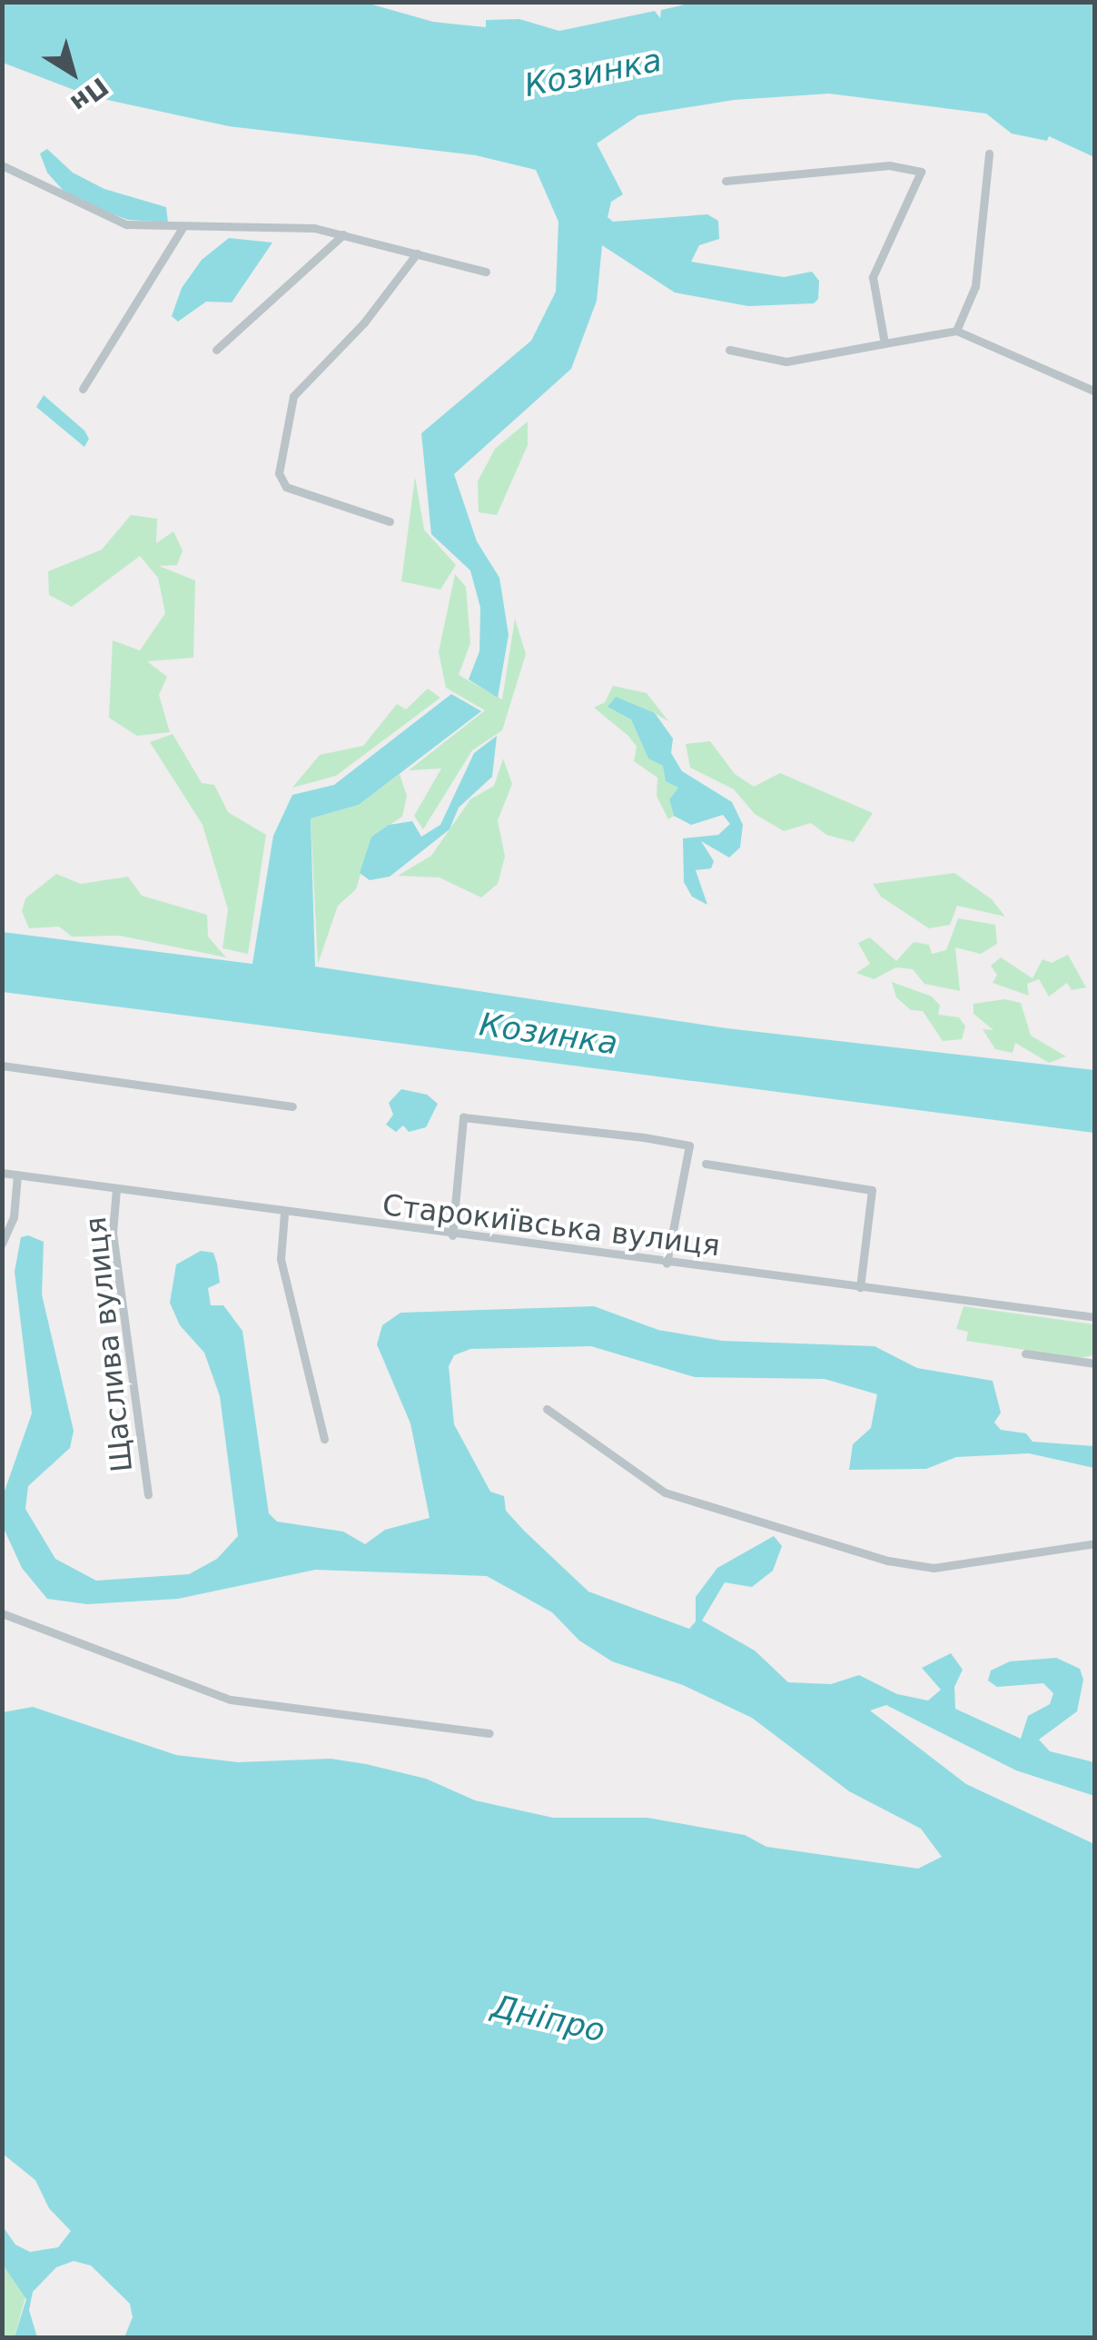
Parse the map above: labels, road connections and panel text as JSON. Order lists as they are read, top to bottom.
{
  "streets": {
    "street": ["Старокиївська вулиця", "Щаслива вулиця"]
  },
  "crossings": [
    ["Старокиївська вулиця", "Щаслива вулиця"]
  ],
  "water": ["Козинка", "Дніпро"],
  "north": "bottom right"
}
